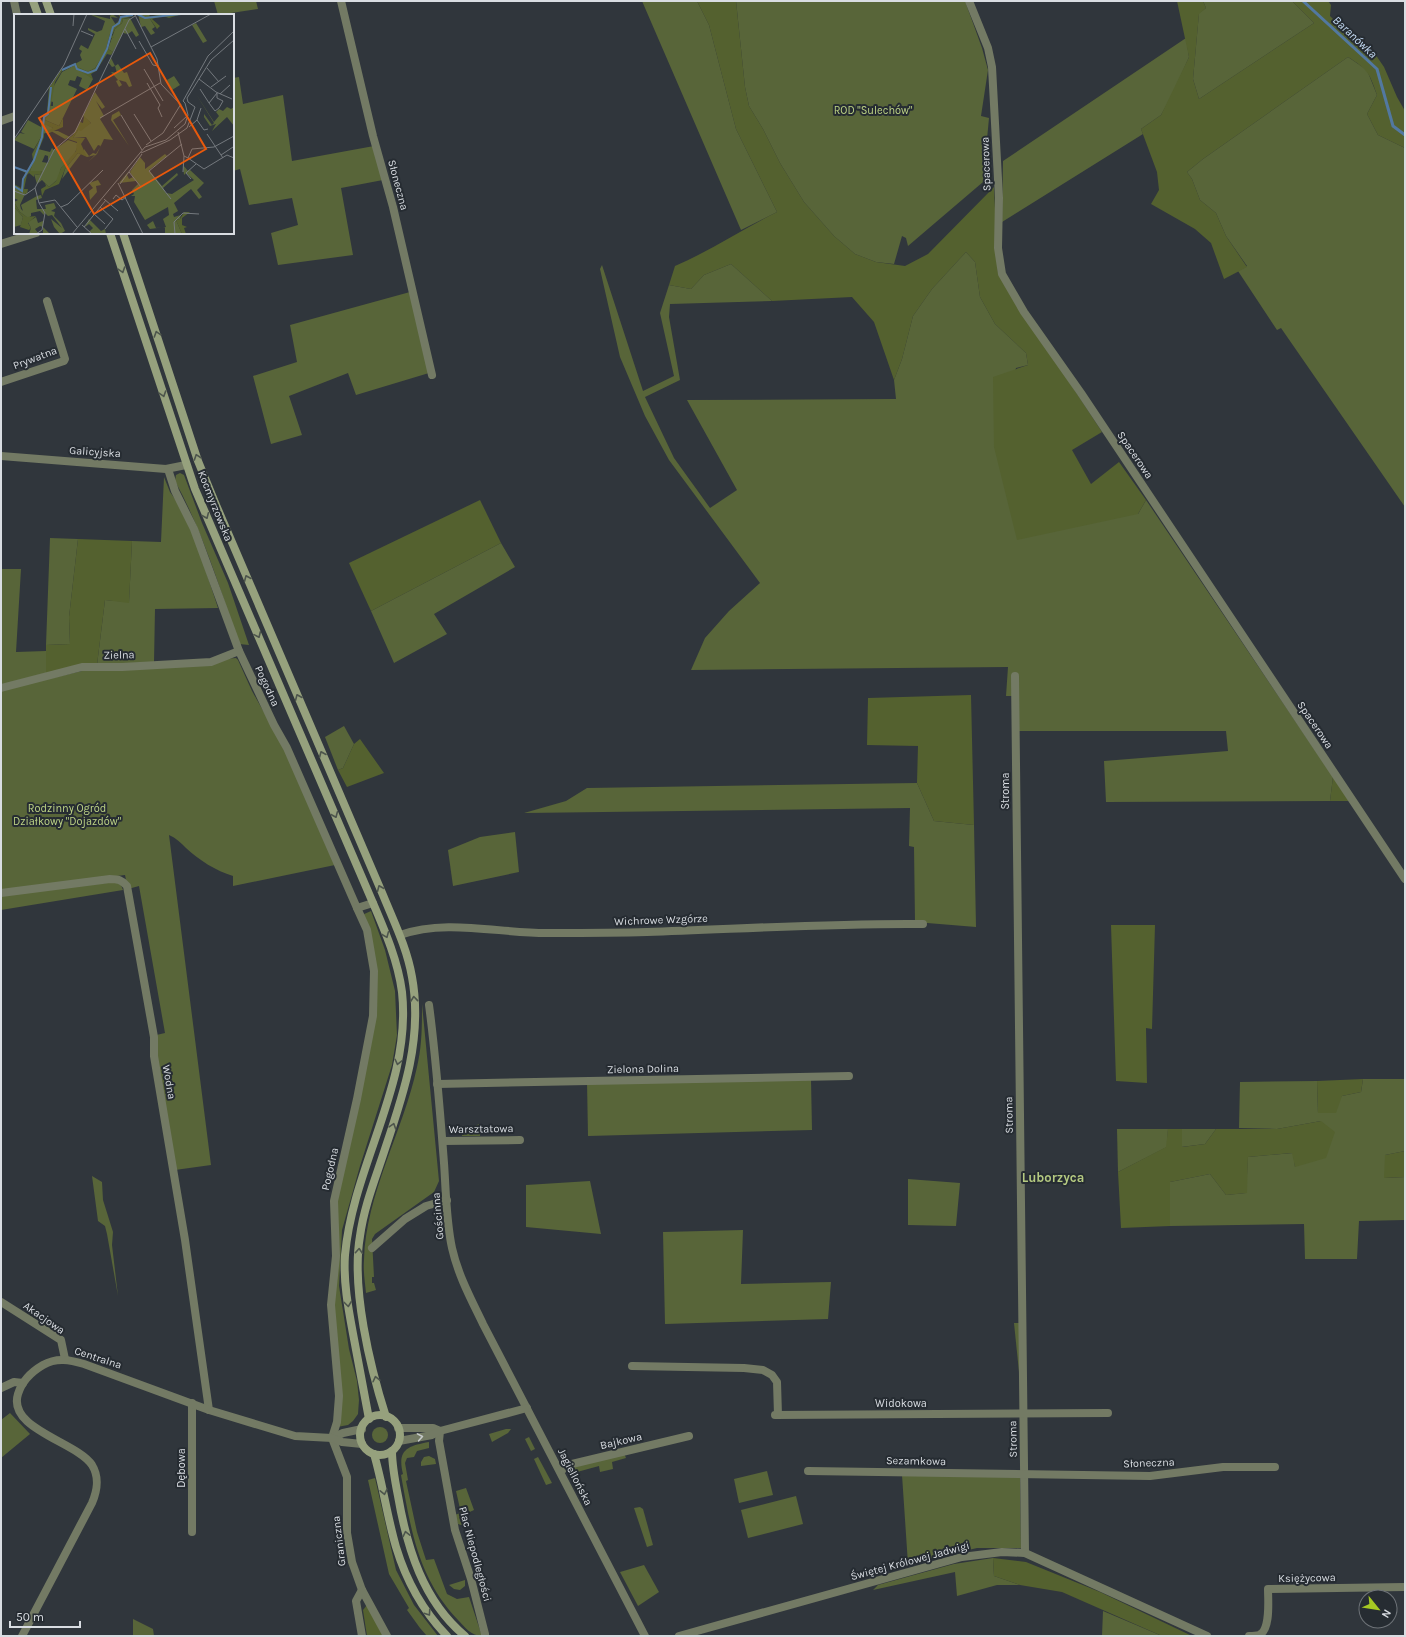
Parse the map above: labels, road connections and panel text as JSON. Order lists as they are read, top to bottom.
{
  "streets": {
    "main road": ["Kocmyrzowska"],
    "street": [
      "Spacerowa",
      "Słoneczna",
      "Prywatna",
      "Galicyjska",
      "Zielna",
      "Pogodna",
      "Stroma",
      "Wichrowe Wzgórze",
      "Zielona Dolina",
      "Wodna",
      "Warsztatowa",
      "Gościnna",
      "Akacjowa",
      "Centralna",
      "Widokowa",
      "Bajkowa",
      "Sezamkowa",
      "Dębowa",
      "Jagiellońska",
      "Graniczna",
      "Plac Niepodległości",
      "Świętej Królowej Jadwigi",
      "Księżycowa"
    ]
  },
  "crossings": [
    ["Słoneczna", "Stroma"],
    ["Słoneczna", "Sezamkowa"],
    ["Galicyjska", "Kocmyrzowska"],
    ["Galicyjska", "Pogodna"],
    ["Kocmyrzowska", "Wichrowe Wzgórze"],
    ["Kocmyrzowska", "Centralna"],
    ["Zielna", "Pogodna"],
    ["Pogodna", "Centralna"],
    ["Pogodna", "Graniczna"],
    ["Stroma", "Widokowa"],
    ["Stroma", "Sezamkowa"],
    ["Stroma", "Świętej Królowej Jadwigi"],
    ["Zielona Dolina", "Gościnna"],
    ["Wodna", "Centralna"],
    ["Warsztatowa", "Gościnna"],
    ["Gościnna", "Jagiellońska"],
    ["Akacjowa", "Centralna"],
    ["Centralna", "Dębowa"],
    ["Centralna", "Graniczna"],
    ["Bajkowa", "Jagiellońska"]
  ],
  "districts": ["Luborzyca"],
  "water": ["Baranówka"],
  "parks": ["ROD \"Sulechów\"", "Rodzinny Ogród Działkowy \"Dojazdów\""],
  "scale_bar": "50 m",
  "north": "bottom right"
}
